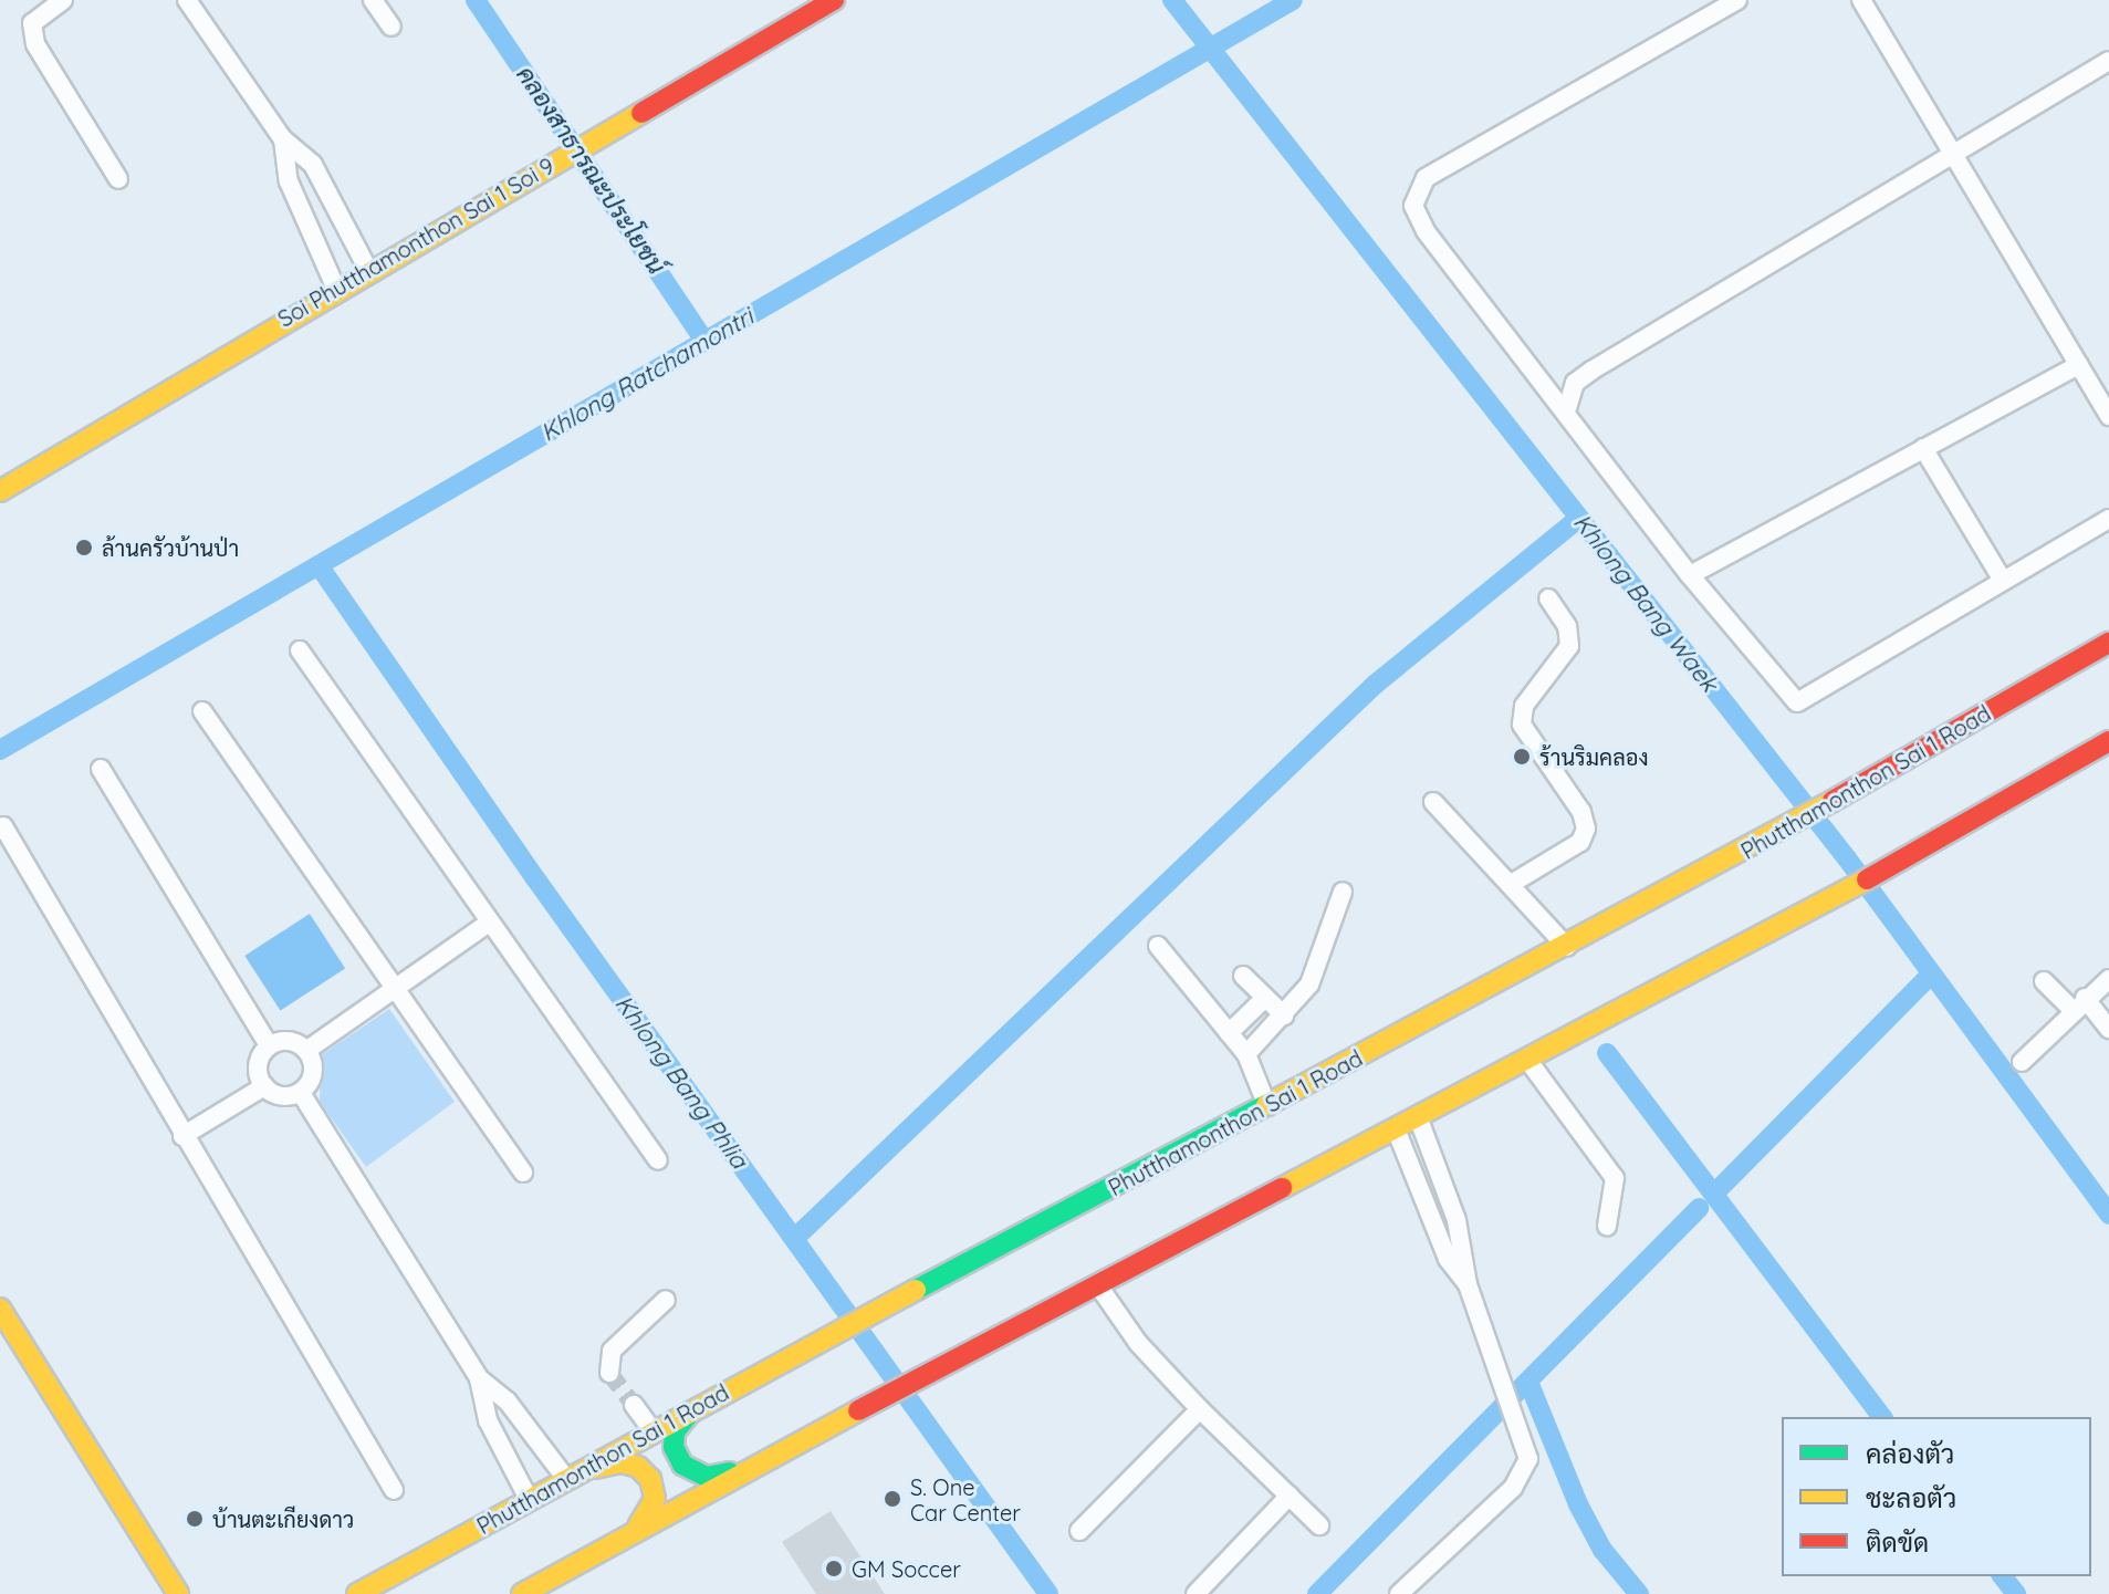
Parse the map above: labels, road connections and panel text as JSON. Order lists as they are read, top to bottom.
{
  "streets": {
    "main road": ["Soi Phutthamonthon Sai 1 Soi 9", "Phutthamonthon Sai 1 Road"]
  },
  "water": [
    "คลองสาธารณะประโยชน์",
    "Khlong Ratchamontri",
    "Khlong Bang Waek",
    "Khlong Bang Phlia"
  ],
  "places": [
    "ล้านครัวบ้านป่า",
    "ร้านริมคลอง",
    "S. One Car Center",
    "บ้านตะเกียงดาว",
    "GM Soccer"
  ],
  "legend": ["คล่องตัว", "ชะลอตัว", "ติดขัด"]
}
